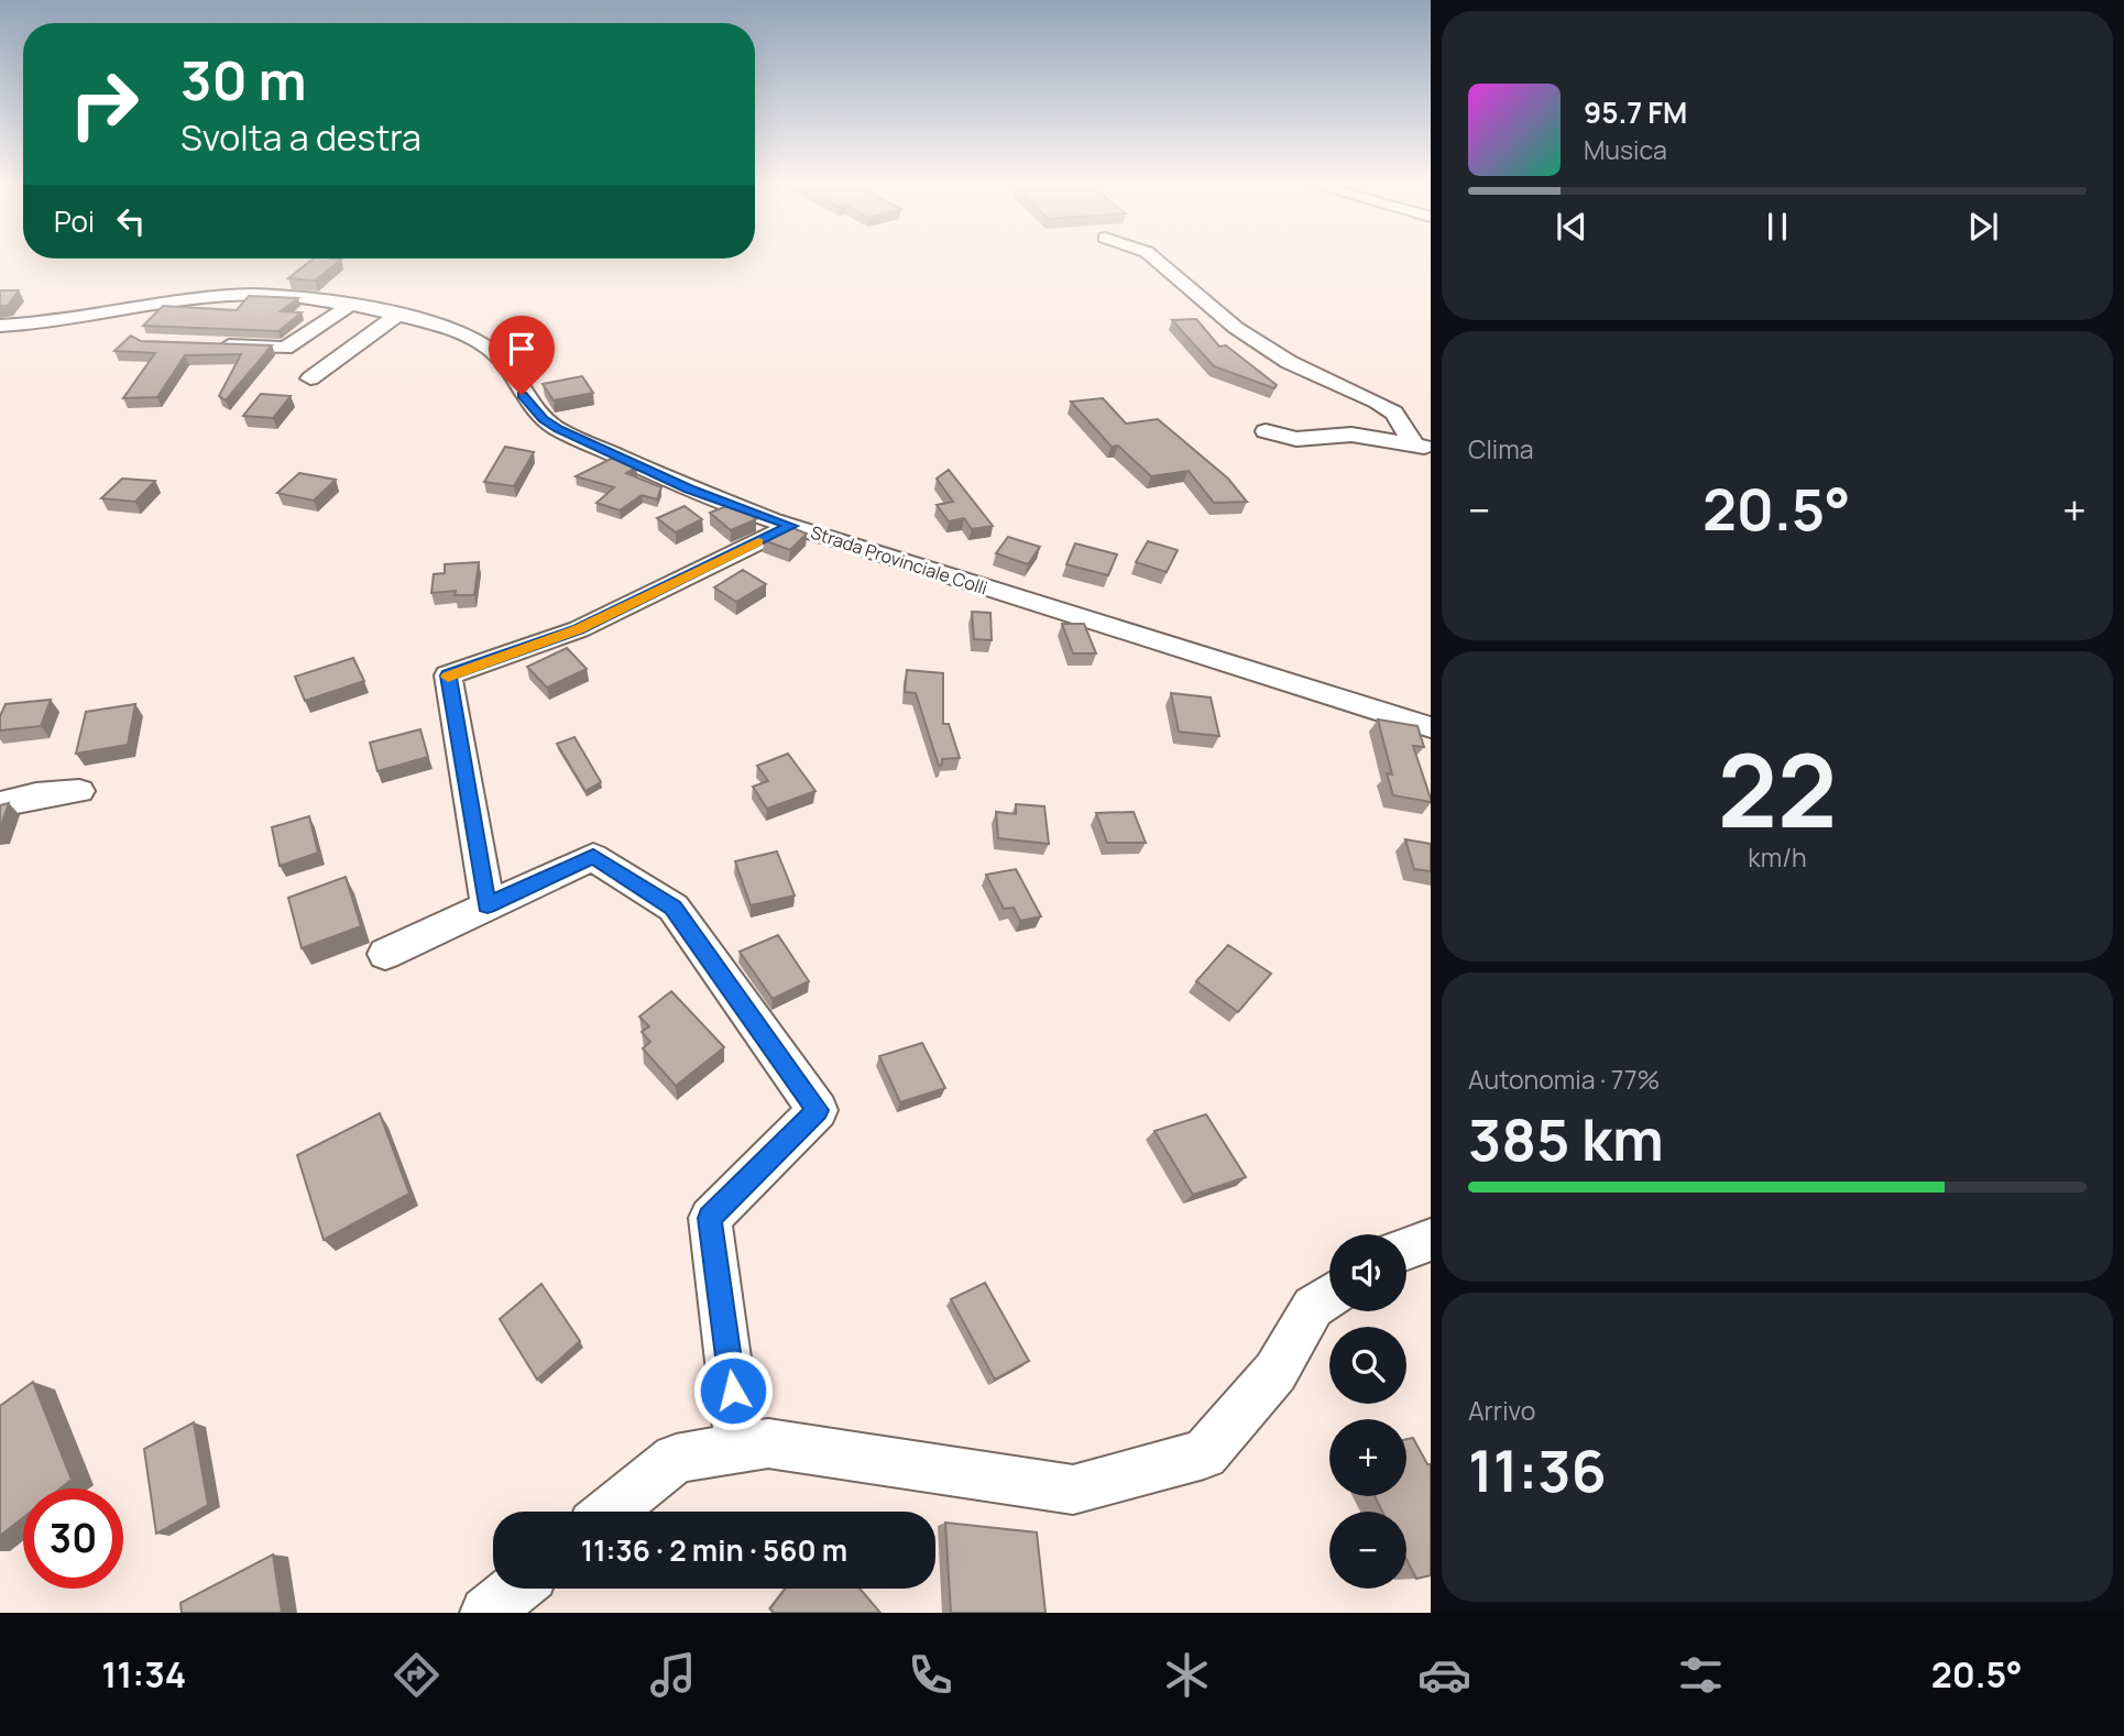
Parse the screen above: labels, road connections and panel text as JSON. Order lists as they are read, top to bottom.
{
  "streets": {
    "street": ["Strada Provinciale Colli"]
  },
  "page": {
    "turn": ["30 m", "Svolta a destra"],
    "song": ["95.7 FM", "Musica"],
    "then": "Poi",
    "tile": [
      "Clima",
      ["22", "km/h"],
      ["Autonomia · 77%", "385 km"],
      ["Arrivo", "11:36"]
    ],
    "heat": ["−", "20.5°", "+"],
    "map_buttons": ["+", "−"],
    "limit": "30",
    "trip": "11:36 · 2 min · 560 m",
    "tabs": ["11:34", "20.5°"]
  }
}
